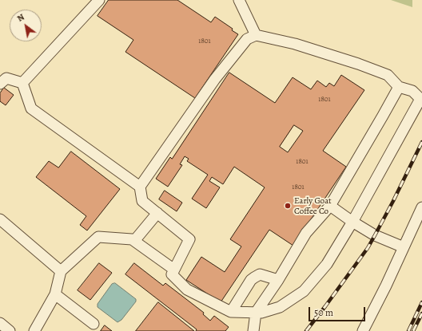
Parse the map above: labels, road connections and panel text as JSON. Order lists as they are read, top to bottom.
{
  "places": ["Early Goat Coffee Co"],
  "house_numbers": [
    "1801",
    "1801",
    "1801",
    "1801"
  ],
  "scale_bar": "50 m",
  "north": "top left"
}
